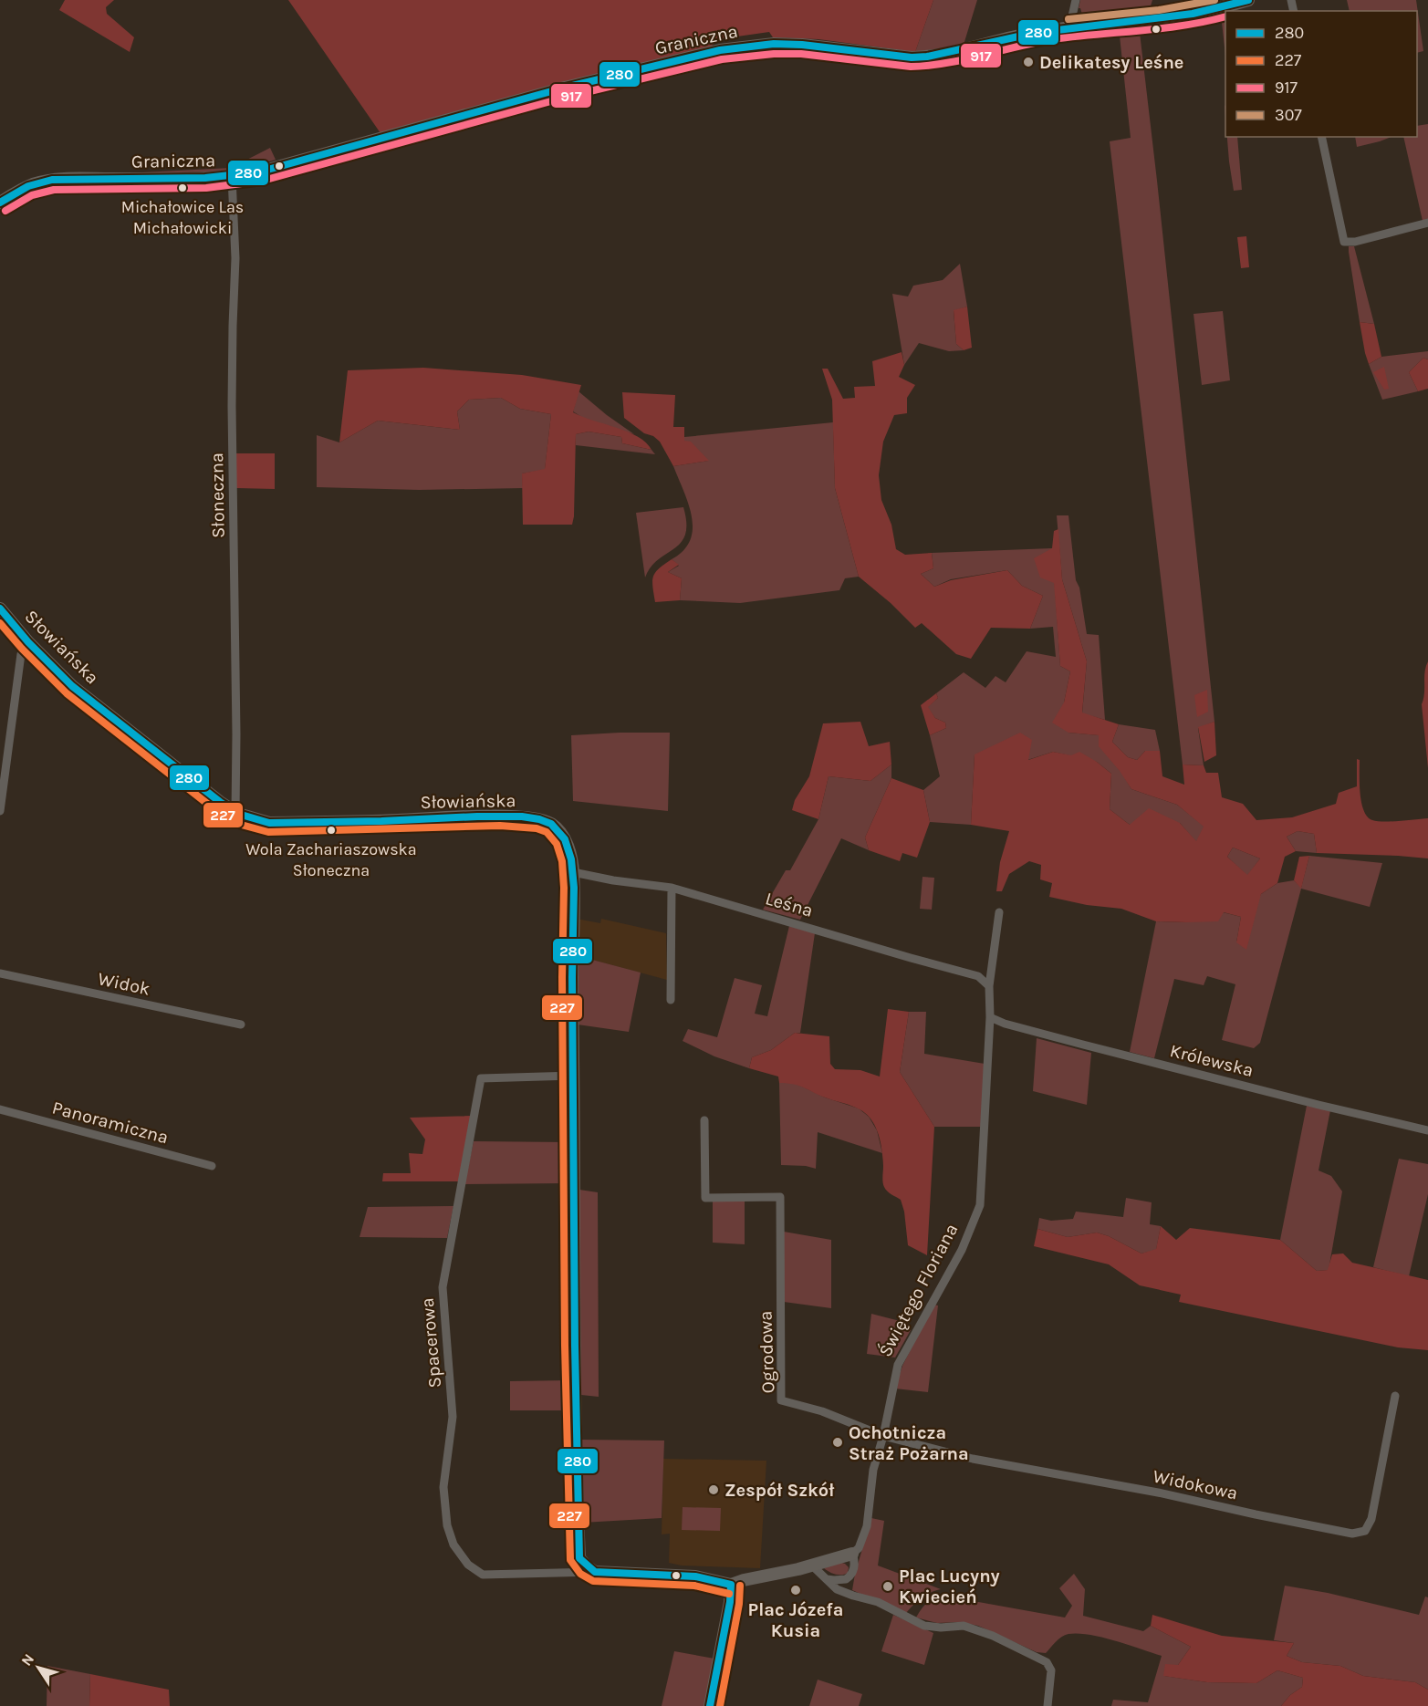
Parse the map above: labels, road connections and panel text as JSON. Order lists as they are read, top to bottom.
{
  "streets": {
    "street": [
      "Graniczna",
      "Słoneczna",
      "Słowiańska",
      "Leśna",
      "Widok",
      "Królewska",
      "Panoramiczna",
      "Świętego Floriana",
      "Spacerowa",
      "Ogrodowa",
      "Widokowa"
    ]
  },
  "crossings": [
    ["Graniczna", "Słoneczna"],
    ["Słoneczna", "Słowiańska"],
    ["Słowiańska", "Leśna"],
    ["Słowiańska", "Spacerowa"],
    ["Leśna", "Świętego Floriana"],
    ["Królewska", "Świętego Floriana"],
    ["Świętego Floriana", "Ogrodowa"],
    ["Świętego Floriana", "Widokowa"],
    ["Ogrodowa", "Widokowa"]
  ],
  "places": [
    "Delikatesy Leśne",
    "Michałowice Las Michałowicki",
    "Wola Zachariaszowska Słoneczna",
    "Ochotnicza Straż Pożarna",
    "Zespół Szkół",
    "Plac Lucyny Kwiecień",
    "Plac Józefa Kusia"
  ],
  "lines": [
    "transit line 280",
    "transit line 307",
    "transit line 917",
    "transit line 227"
  ],
  "legend": [
    "280",
    "227",
    "917",
    "307"
  ],
  "north": "top left"
}
